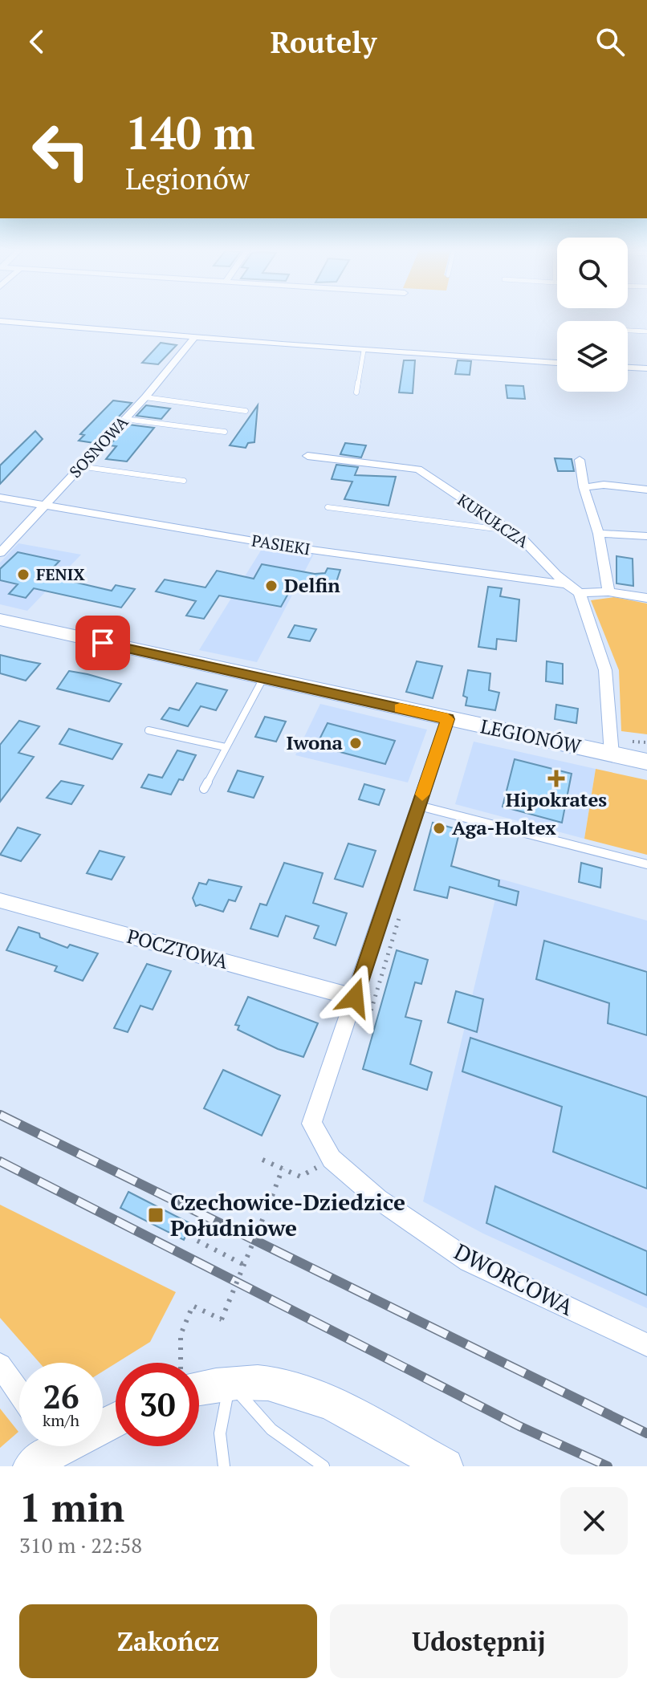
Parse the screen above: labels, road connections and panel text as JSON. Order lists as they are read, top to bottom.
{
  "streets": {
    "street": [
      "SOSNOWA",
      "KUKUŁCZA",
      "PASIEKI",
      "LEGIONÓW",
      "POCZTOWA",
      "DWORCOWA"
    ]
  },
  "crossings": [
    ["SOSNOWA", "PASIEKI"],
    ["KUKUŁCZA", "PASIEKI"],
    ["LEGIONÓW", "DWORCOWA"],
    ["POCZTOWA", "DWORCOWA"]
  ],
  "places": {
    "other": [
      "FENIX",
      "Delfin",
      "Iwona",
      "Aga-Holtex"
    ],
    "health": ["Hipokrates"],
    "transit": ["Czechowice-Dziedzice Południowe"]
  },
  "page": {
    "header": "Routely",
    "turn": ["140 m", "Legionów"],
    "speed": "26 km/h",
    "limit": "30",
    "heading": ["1 min", "310 m · 22:58"],
    "buttons": ["Zakończ", "Udostępnij"]
  }
}
